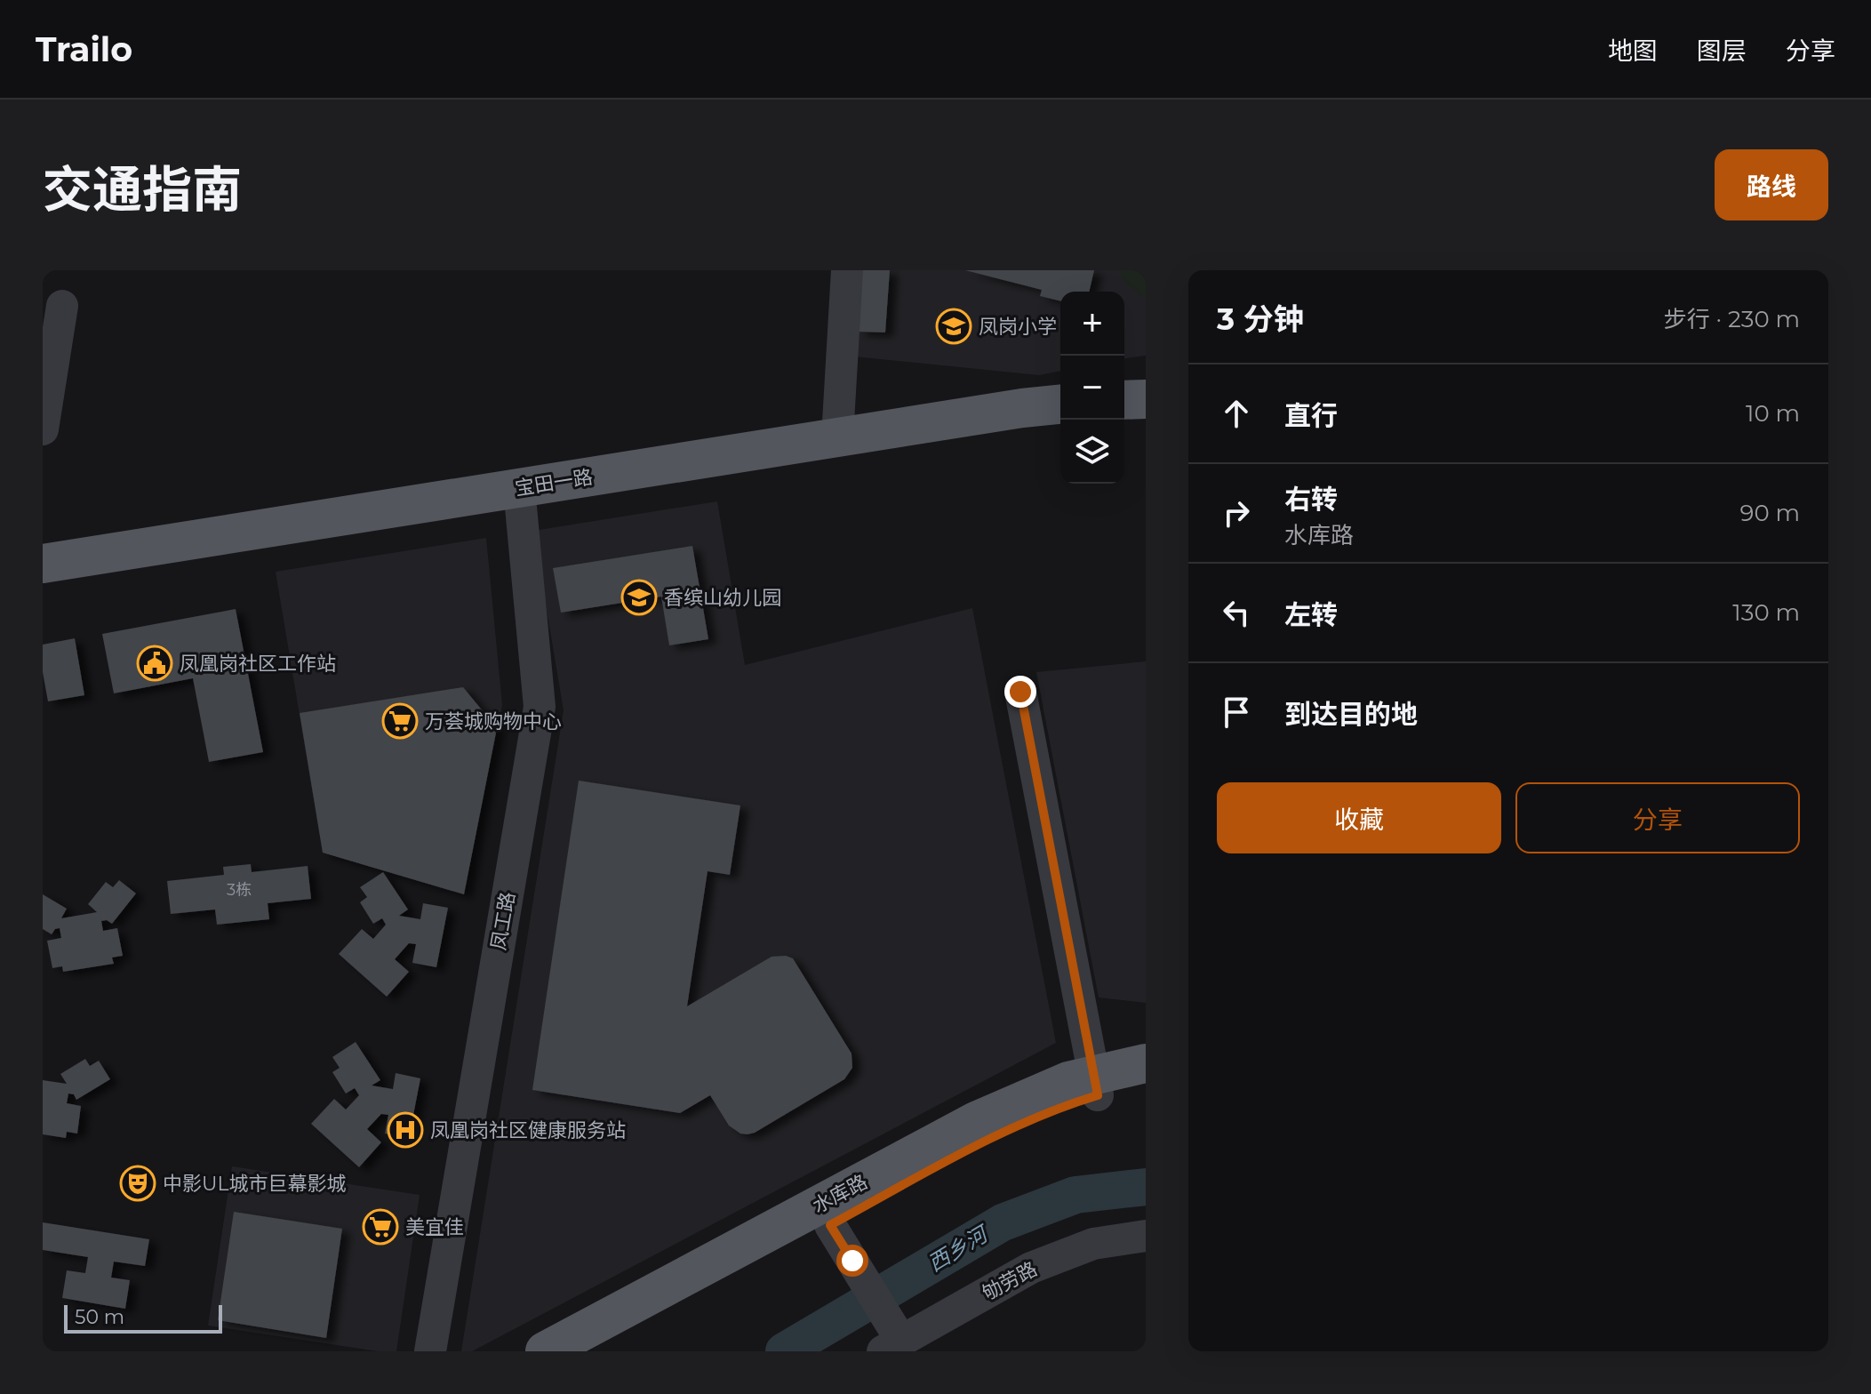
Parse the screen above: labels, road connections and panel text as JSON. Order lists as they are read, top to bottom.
{
  "streets": {
    "main road": ["宝田一路", "水库路"],
    "street": ["凤工路", "劬劳路"]
  },
  "crossings": [
    ["宝田一路", "凤工路"]
  ],
  "water": ["西乡河"],
  "places": {
    "school or university": ["凤岗小学", "香缤山幼儿园"],
    "public building": ["凤凰岗社区工作站"],
    "supermarket": ["万荟城购物中心", "美宜佳"],
    "hospital": ["凤凰岗社区健康服务站"],
    "theatre": ["中影UL城市巨幕影城"]
  },
  "house_numbers": ["3栋"],
  "scale_bar": "50 m",
  "page": {
    "header": "Trailo",
    "nav": ["地图", "图层", "分享"],
    "title": "交通指南",
    "buttons": [
      "路线",
      ["收藏", "分享"]
    ],
    "heading": ["3 分钟", "步行 · 230 m"],
    "map_buttons": ["+", "−"],
    "list": [
      ["直行", "10 m"],
      ["右转", "水库路", "90 m"],
      ["左转", "130 m"],
      "到达目的地"
    ],
    "scale": "50 m"
  }
}
